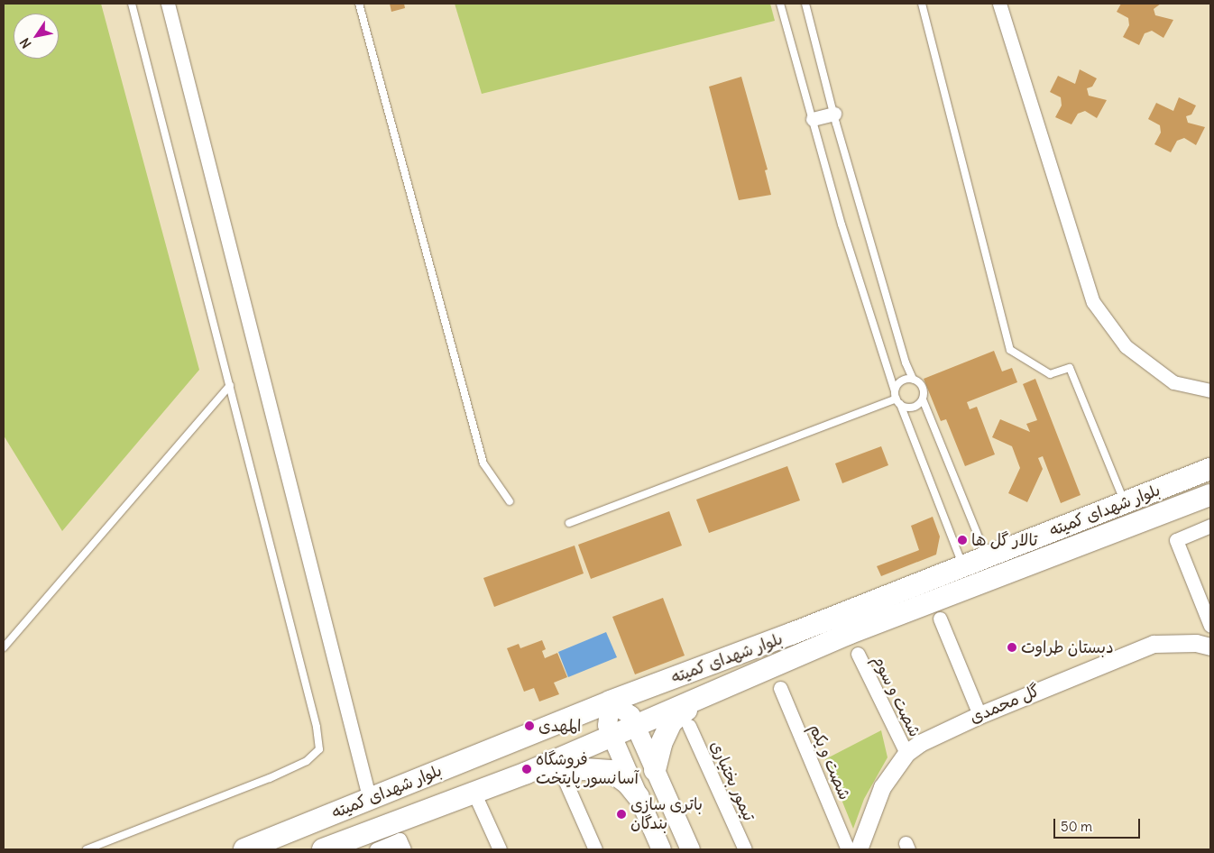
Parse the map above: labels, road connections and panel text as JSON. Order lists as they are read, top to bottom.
{
  "streets": {
    "main road": ["بلوار شهدای کمیته"],
    "street": [
      "شصت و سوم",
      "گل محمدی",
      "شصت و یکم",
      "تیمور بختیاری"
    ]
  },
  "crossings": [
    ["شصت و سوم", "گل محمدی"]
  ],
  "places": [
    "تالار گل ها",
    "دبستان طراوت",
    "المهدی",
    "فروشگاه آسانسور پایتخت",
    "باتری سازی بندگان"
  ],
  "scale_bar": "50 m",
  "north": "bottom left"
}
